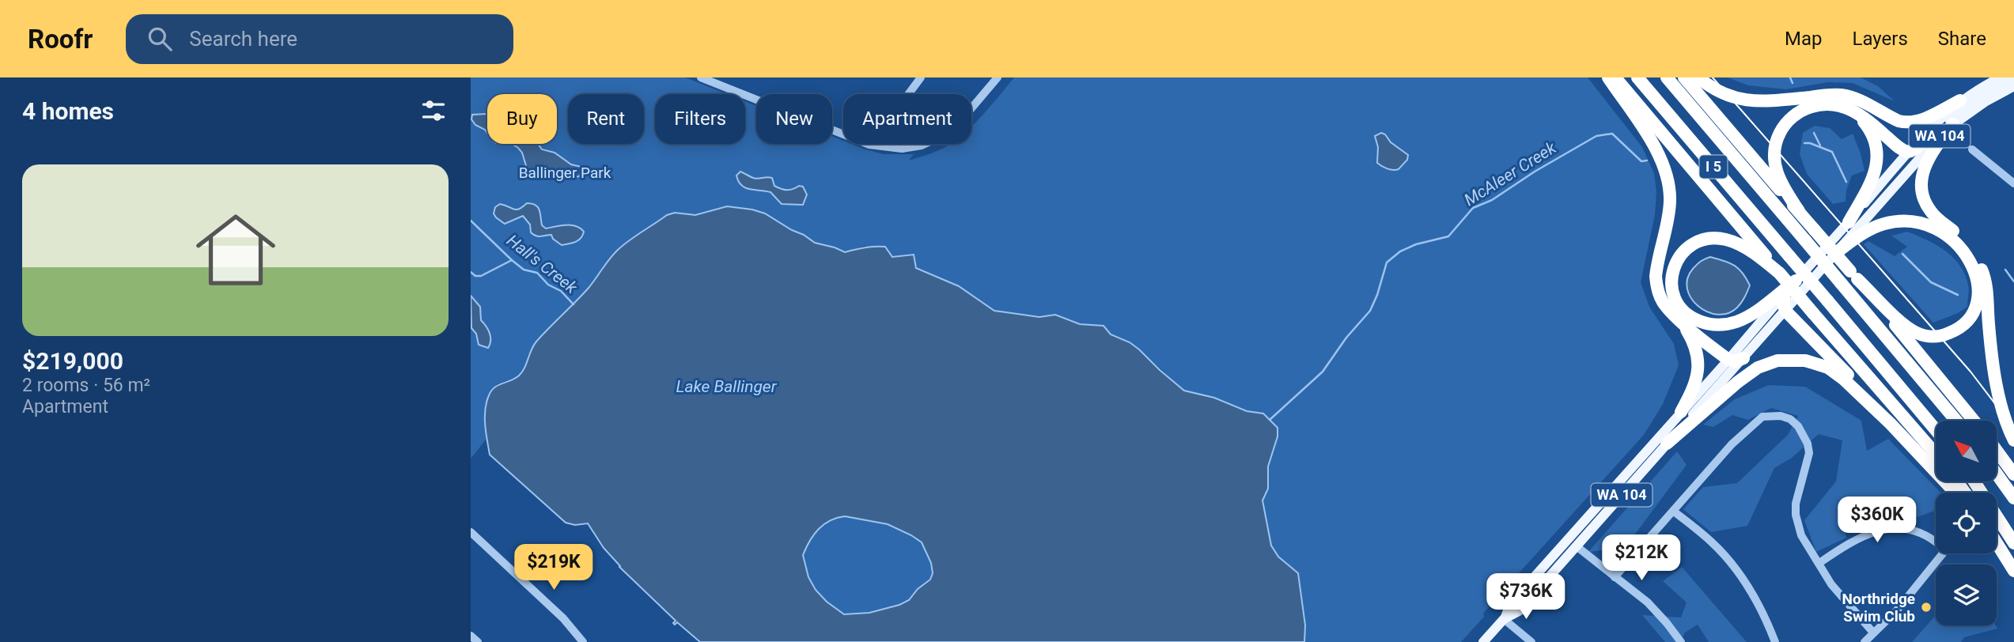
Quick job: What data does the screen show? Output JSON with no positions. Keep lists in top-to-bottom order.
{
  "streets": {
    "highway": ["I 5"],
    "main road": ["WA 104"]
  },
  "water": ["McAleer Creek", "Hall's Creek", "Lake Ballinger"],
  "parks": ["Ballinger Park"],
  "places": ["Northridge Swim Club"],
  "north": "top left",
  "page": {
    "header": "Roofr",
    "search": "Search here",
    "nav": ["Map", "Layers", "Share"],
    "heading": "4 homes",
    "chip": [
      "Buy",
      "Rent",
      "Filters",
      "New",
      "Apartment"
    ],
    "list": [
      {
        "name": "$219,000",
        "note": "2 rooms · 56 m² · Apartment"
      }
    ],
    "price": [
      "$360K",
      "$212K",
      "$219K",
      "$736K"
    ]
  }
}
